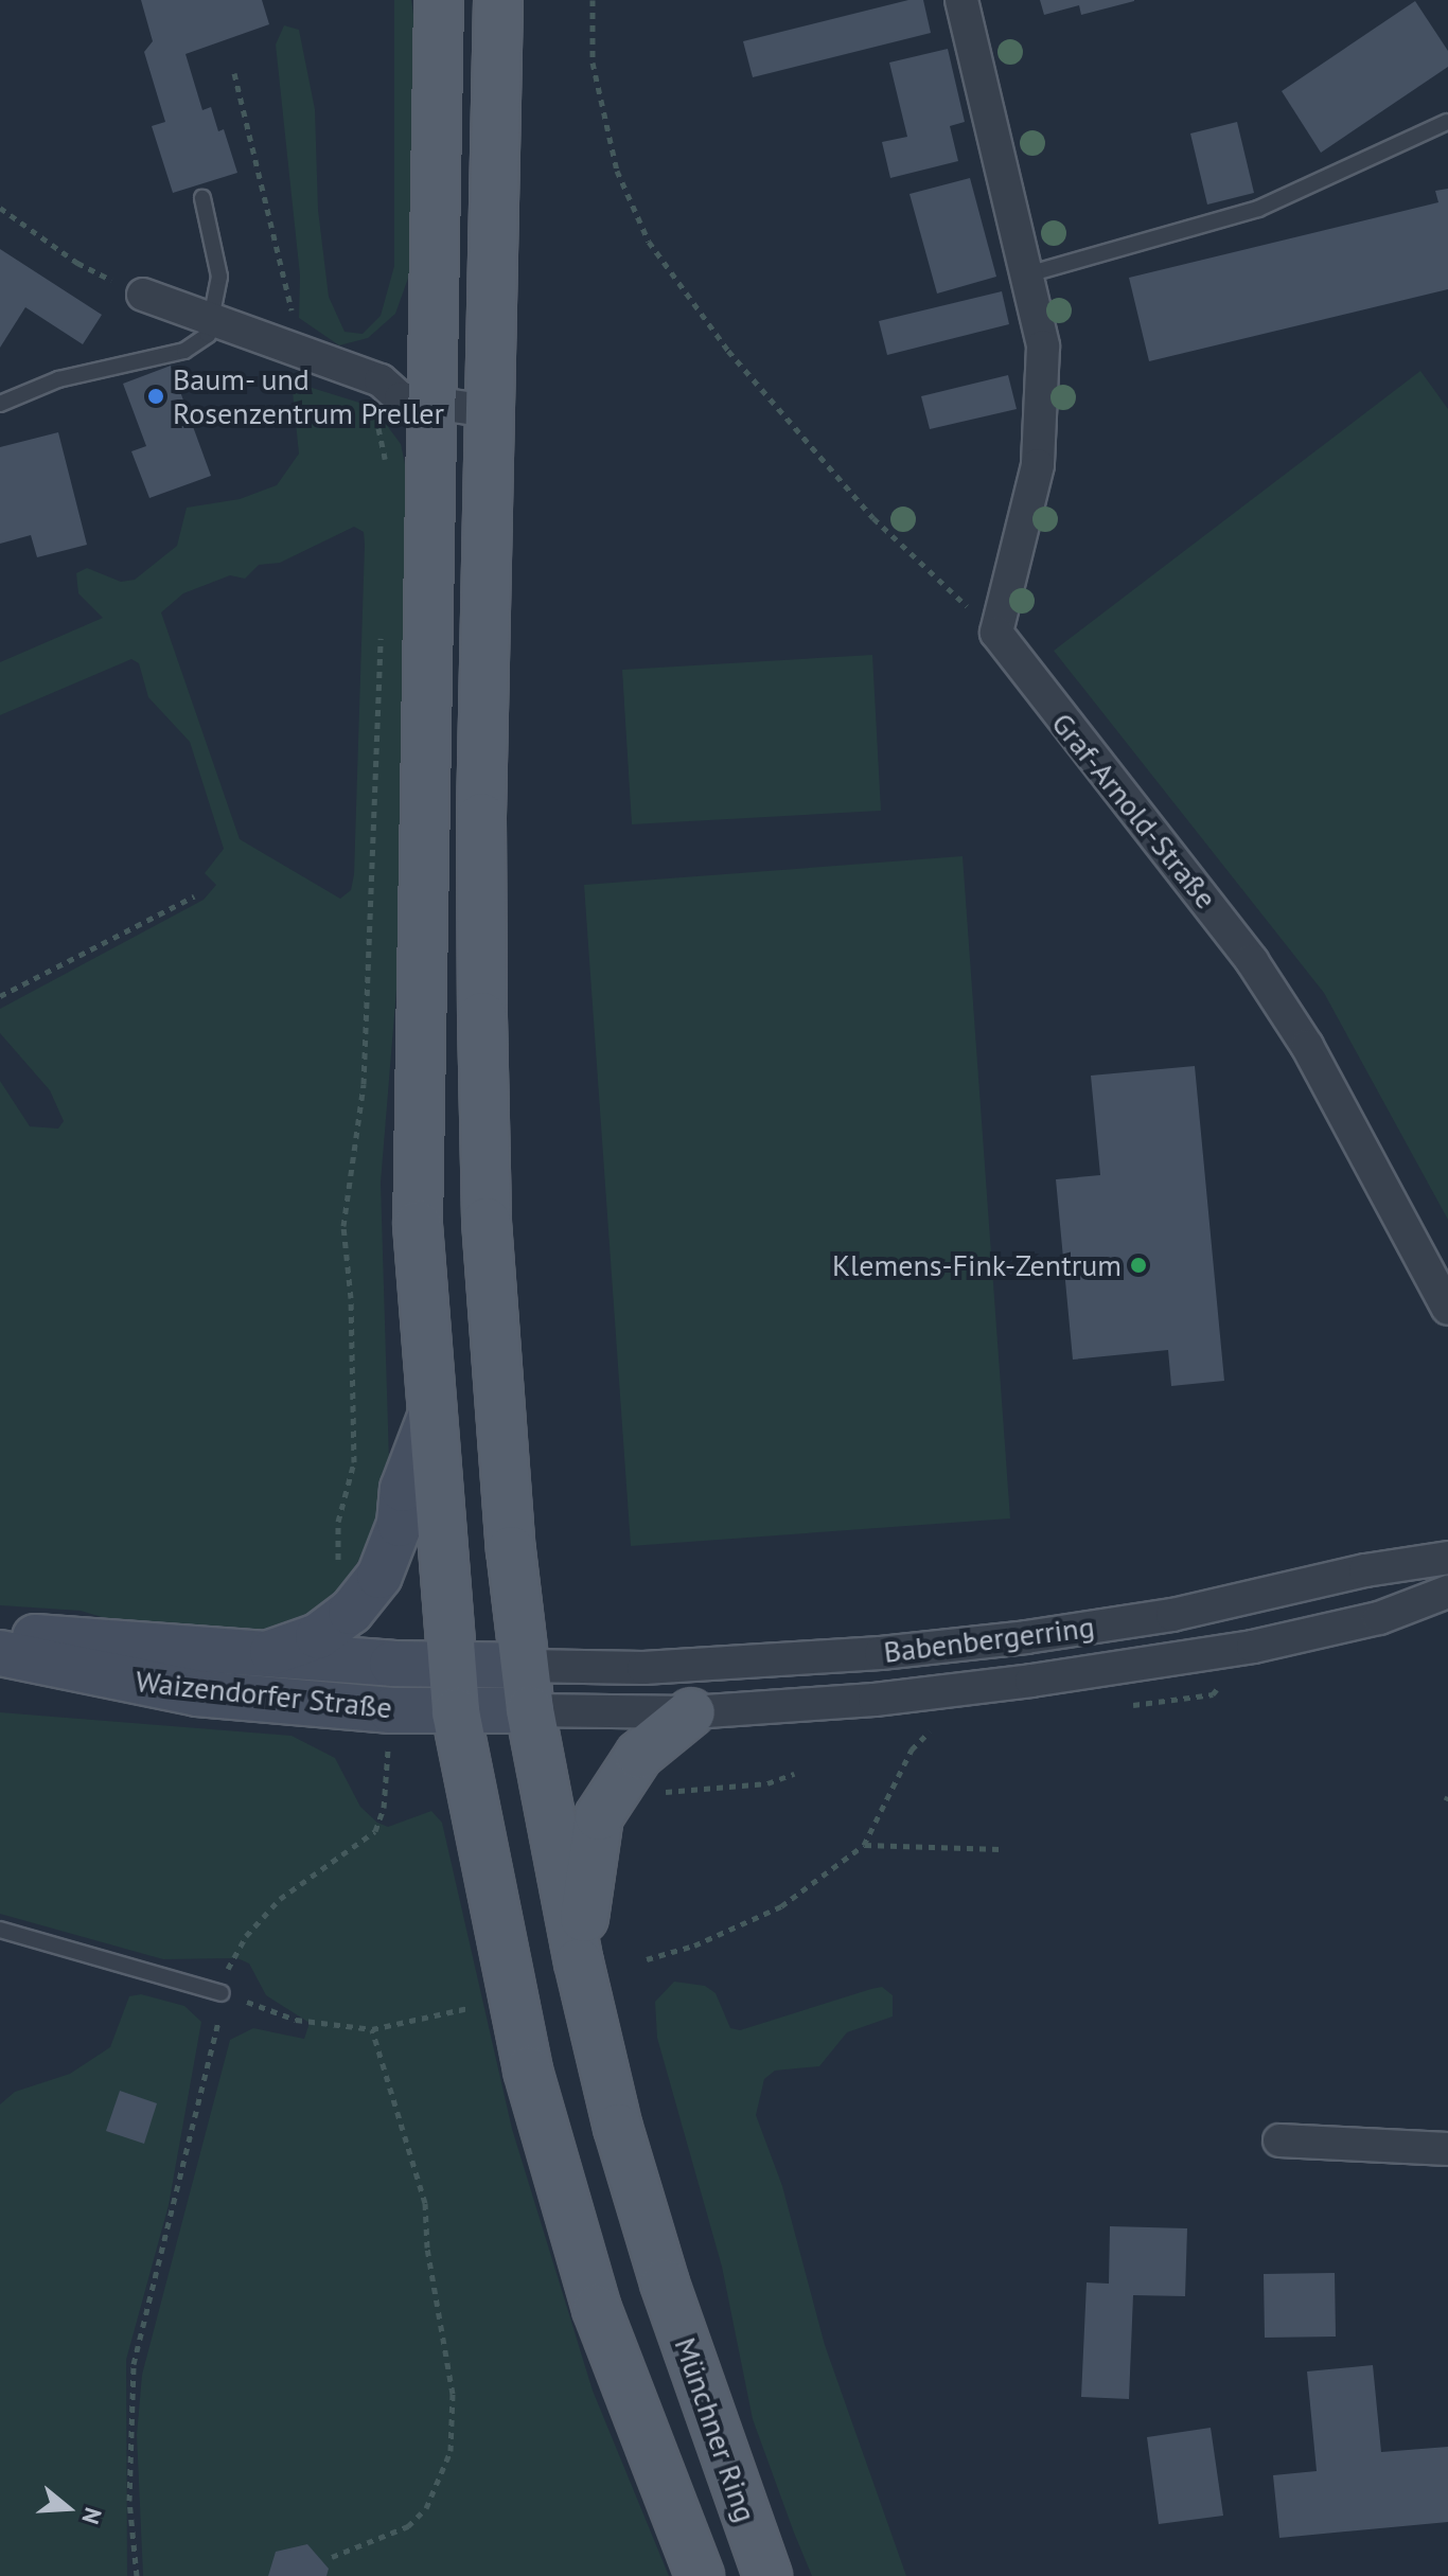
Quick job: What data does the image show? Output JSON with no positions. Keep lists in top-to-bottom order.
{
  "streets": {
    "main road": ["Waizendorfer Straße", "Münchner Ring"],
    "street": ["Graf-Arnold-Straße", "Babenbergerring"]
  },
  "crossings": [
    ["Babenbergerring", "Waizendorfer Straße"],
    ["Babenbergerring", "Münchner Ring"],
    ["Waizendorfer Straße", "Münchner Ring"]
  ],
  "places": ["Baum- und Rosenzentrum Preller", "Klemens-Fink-Zentrum"],
  "north": "right"
}
